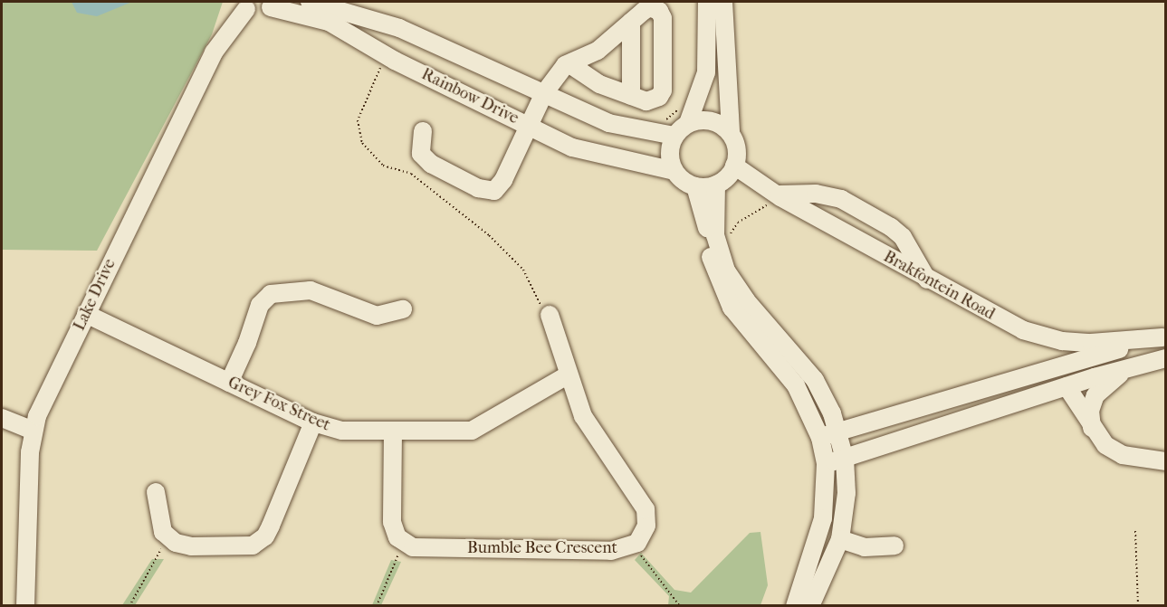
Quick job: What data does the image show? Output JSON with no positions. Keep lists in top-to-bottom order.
{
  "streets": {
    "street": [
      "Rainbow Drive",
      "Brakfontein Road",
      "Lake Drive",
      "Grey Fox Street",
      "Bumble Bee Crescent"
    ]
  },
  "crossings": [
    ["Rainbow Drive", "Brakfontein Road"],
    ["Rainbow Drive", "Lake Drive"],
    ["Lake Drive", "Grey Fox Street"],
    ["Grey Fox Street", "Bumble Bee Crescent"]
  ]
}
